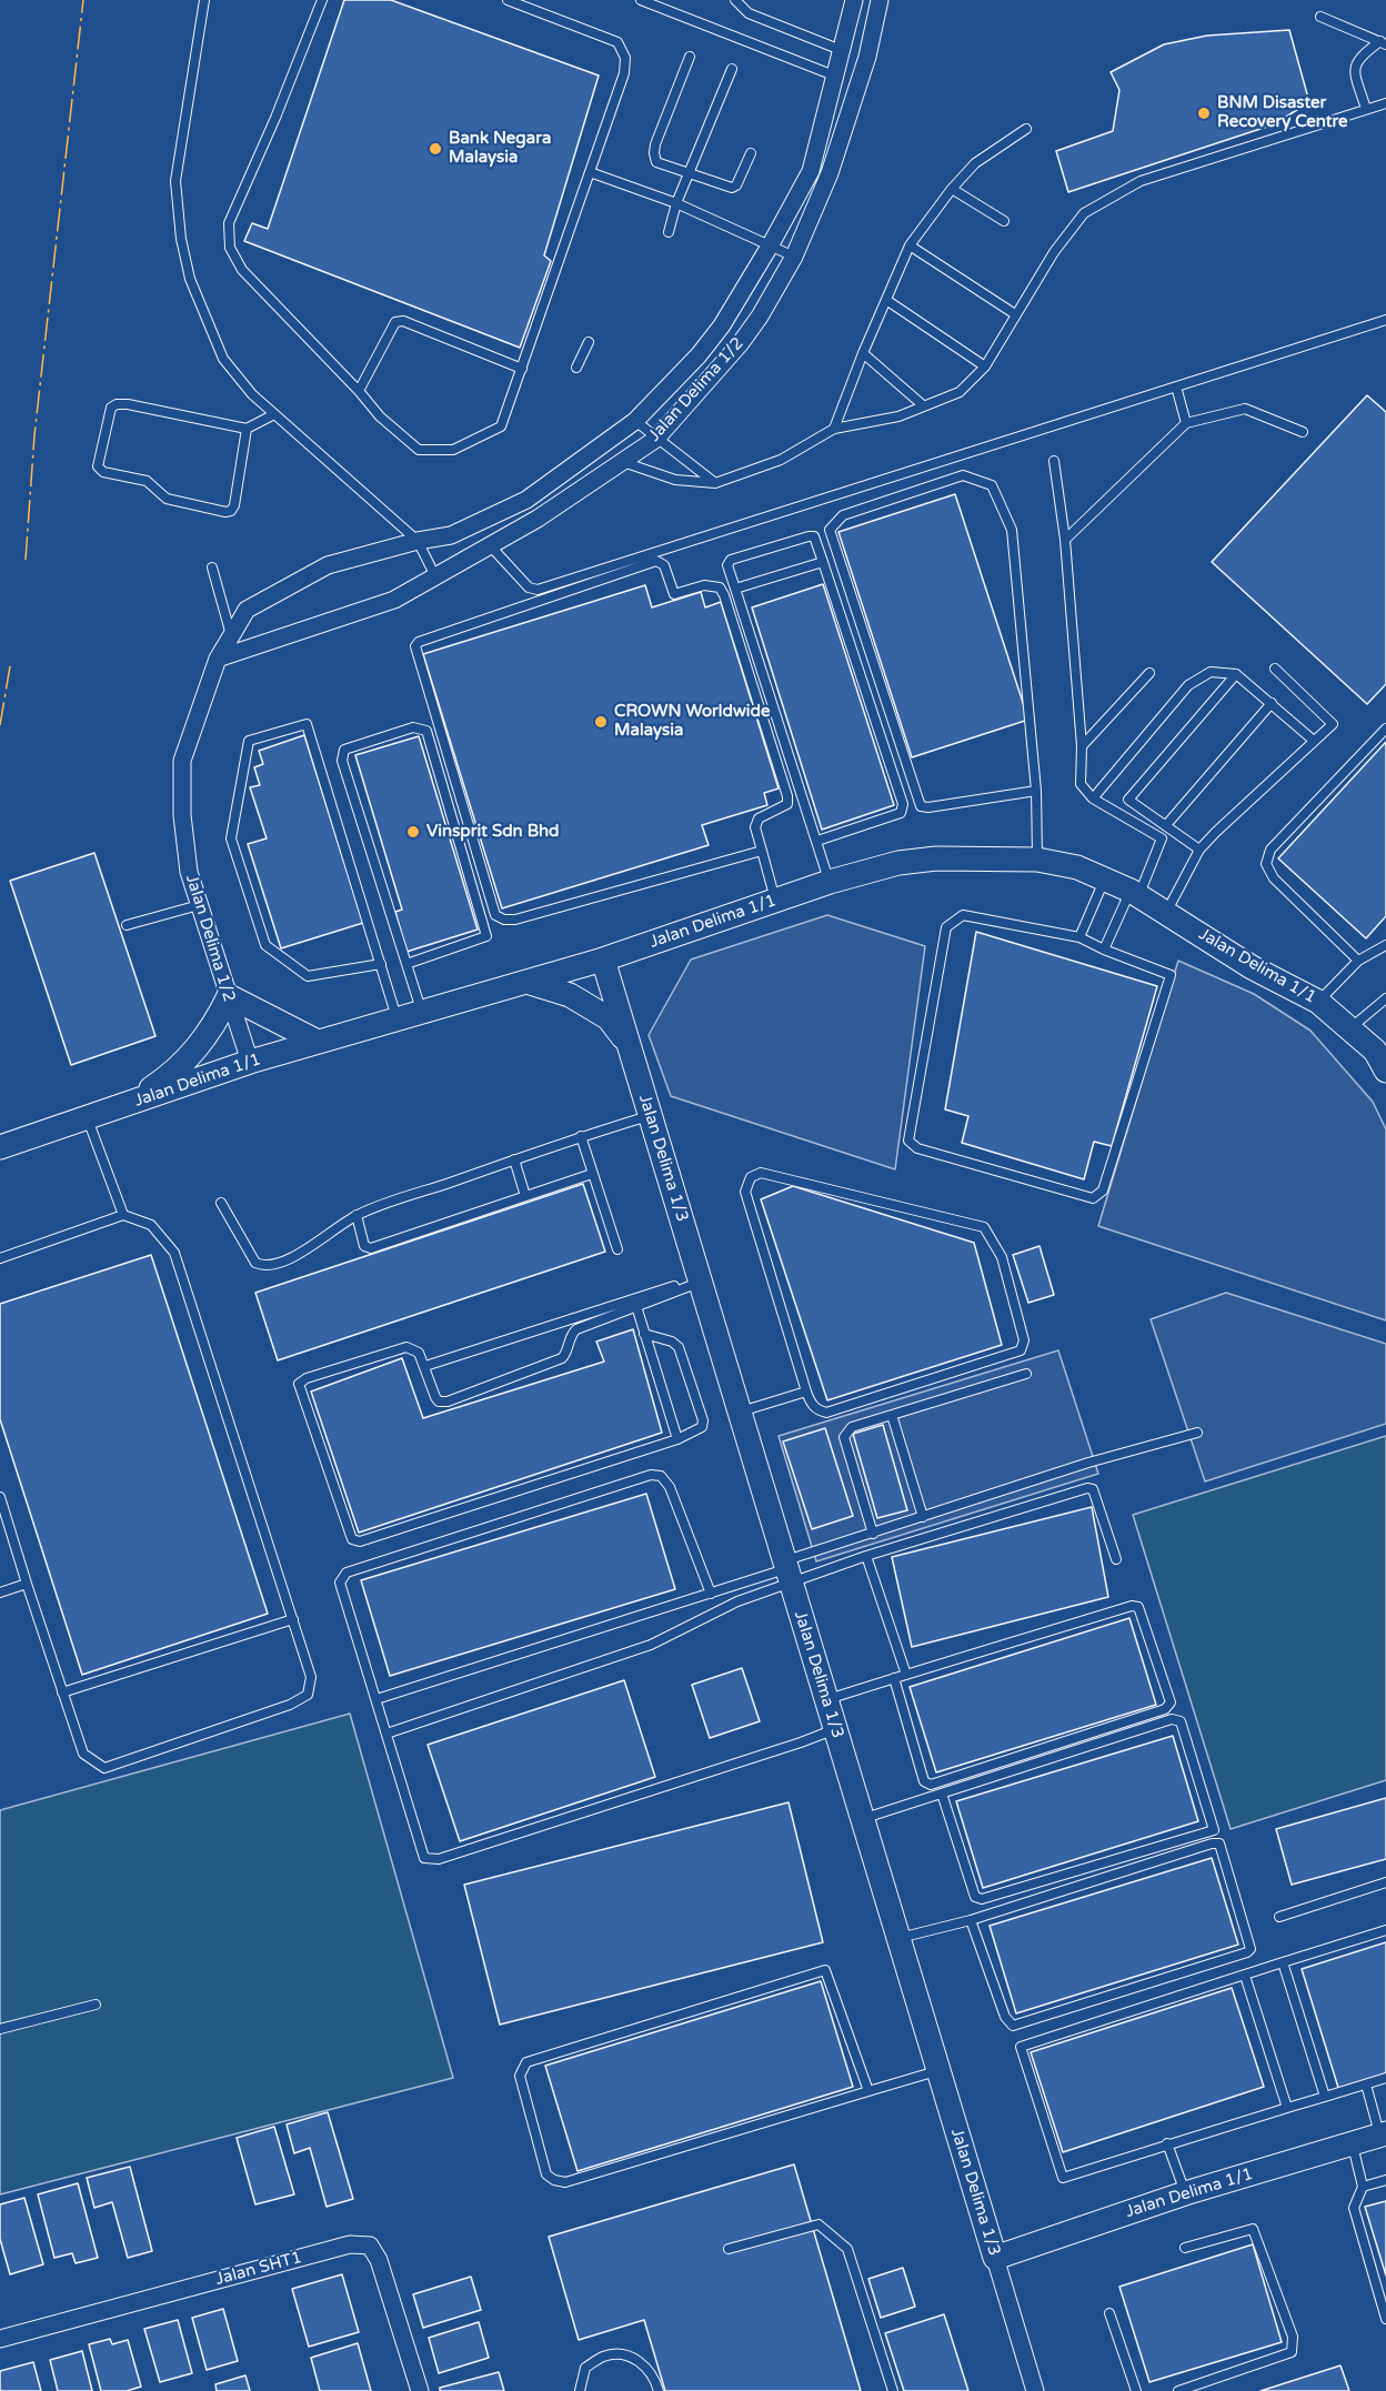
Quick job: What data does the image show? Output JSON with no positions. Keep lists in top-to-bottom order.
{
  "streets": {
    "street": [
      "Jalan Delima 1/2",
      "Jalan Delima 1/1",
      "Jalan Delima 1/3",
      "Jalan SHT1"
    ]
  },
  "crossings": [
    ["Jalan Delima 1/2", "Jalan Delima 1/1"],
    ["Jalan Delima 1/1", "Jalan Delima 1/3"]
  ],
  "places": [
    "BNM Disaster Recovery Centre",
    "Bank Negara Malaysia",
    "CROWN Worldwide Malaysia",
    "Vinsprit Sdn Bhd"
  ]
}
